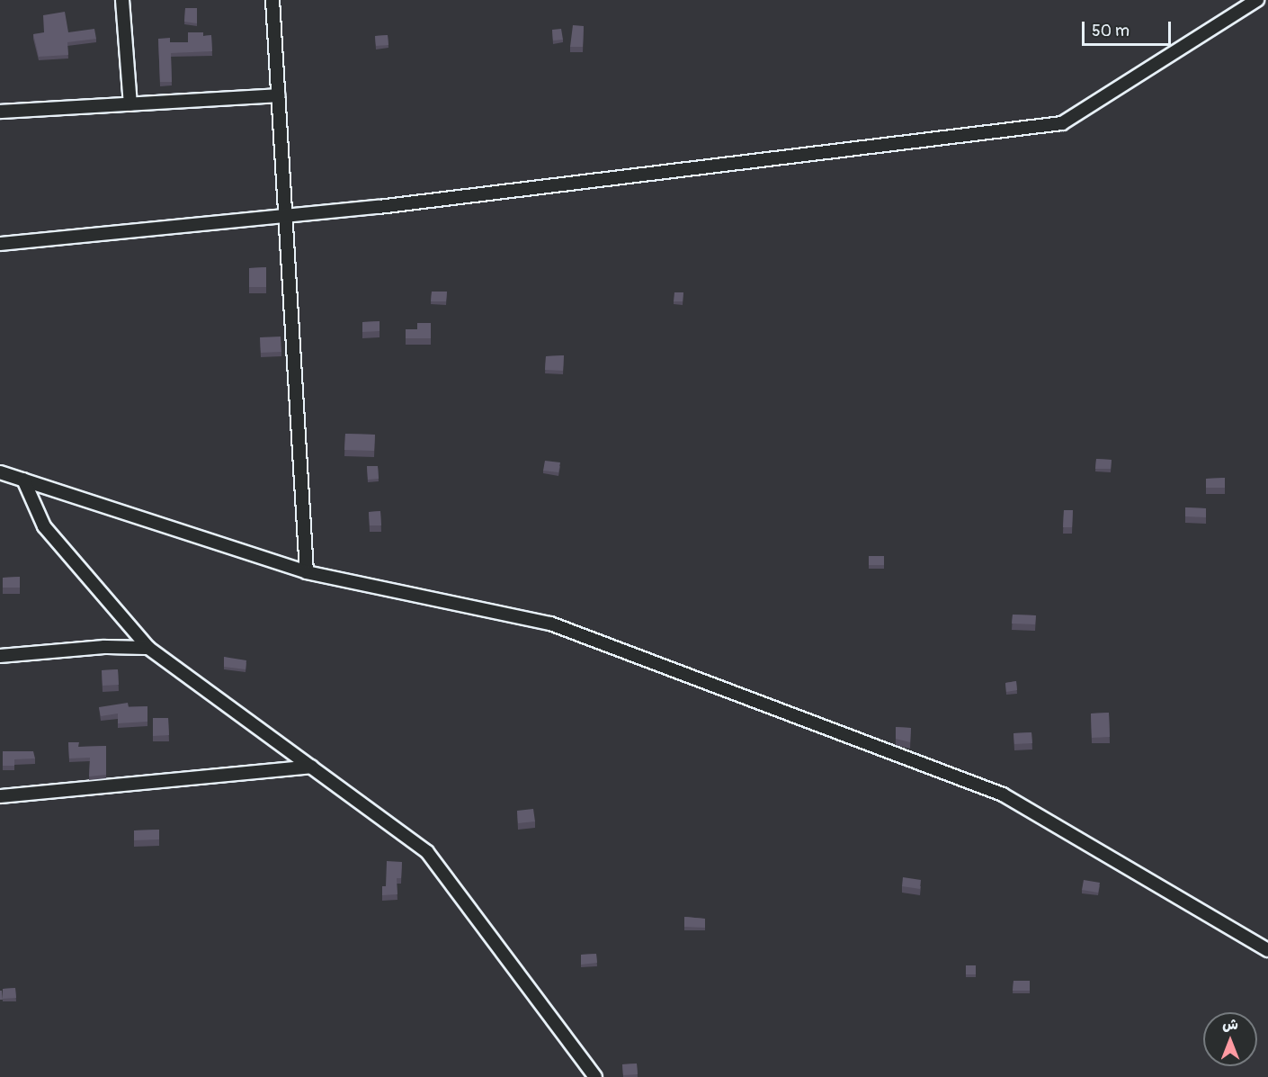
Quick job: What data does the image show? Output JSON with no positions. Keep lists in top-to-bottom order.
{
  "scale_bar": "50 m",
  "north": "top"
}
